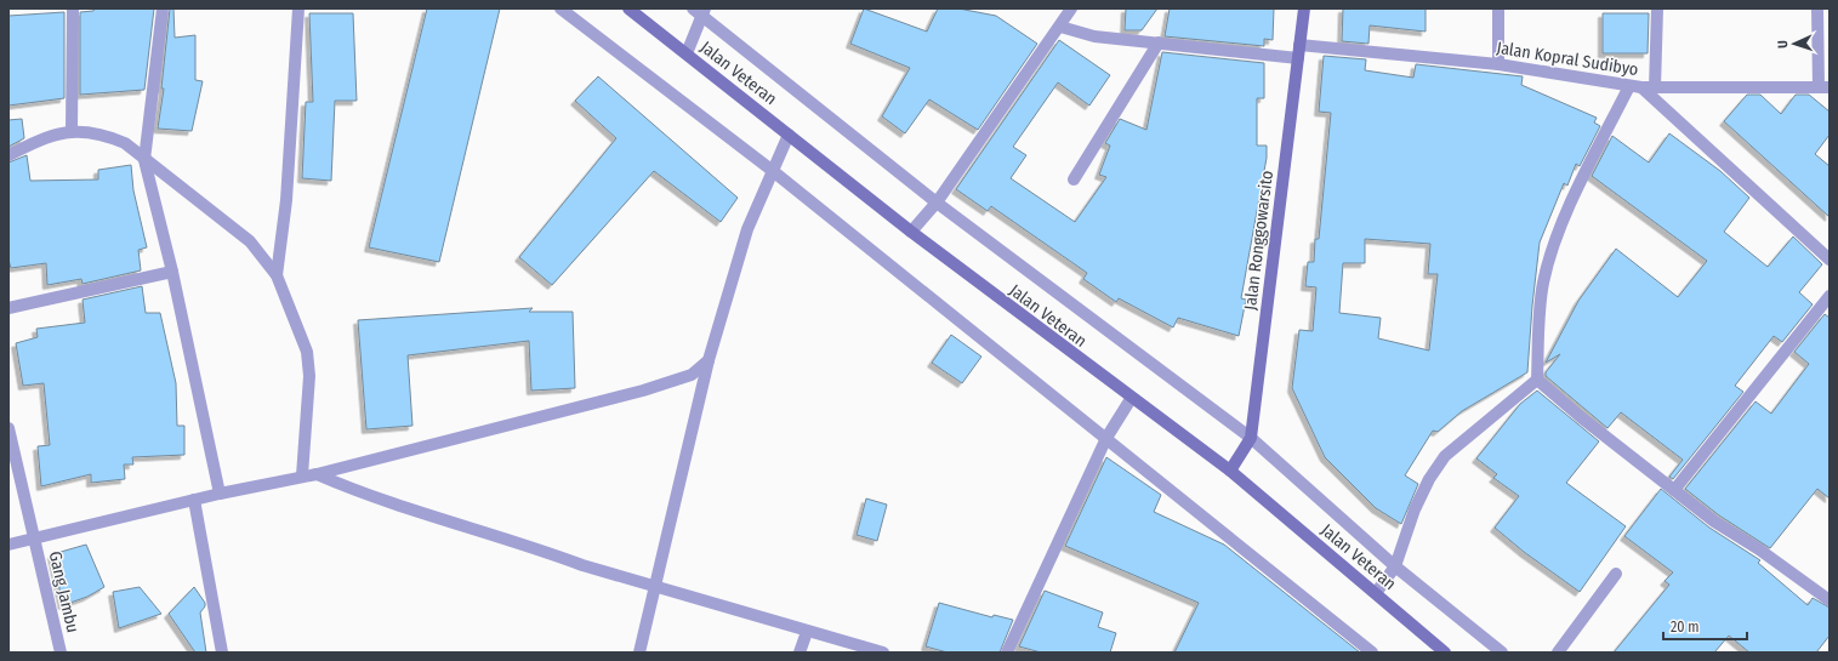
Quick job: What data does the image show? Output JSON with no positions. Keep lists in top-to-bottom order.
{
  "streets": {
    "main road": ["Jalan Veteran", "Jalan Ronggowarsito"],
    "street": ["Jalan Kopral Sudibyo", "Gang Jambu"]
  },
  "crossings": [
    ["Jalan Kopral Sudibyo", "Jalan Ronggowarsito"],
    ["Jalan Veteran", "Jalan Ronggowarsito"]
  ],
  "scale_bar": "20 m",
  "north": "left"
}
